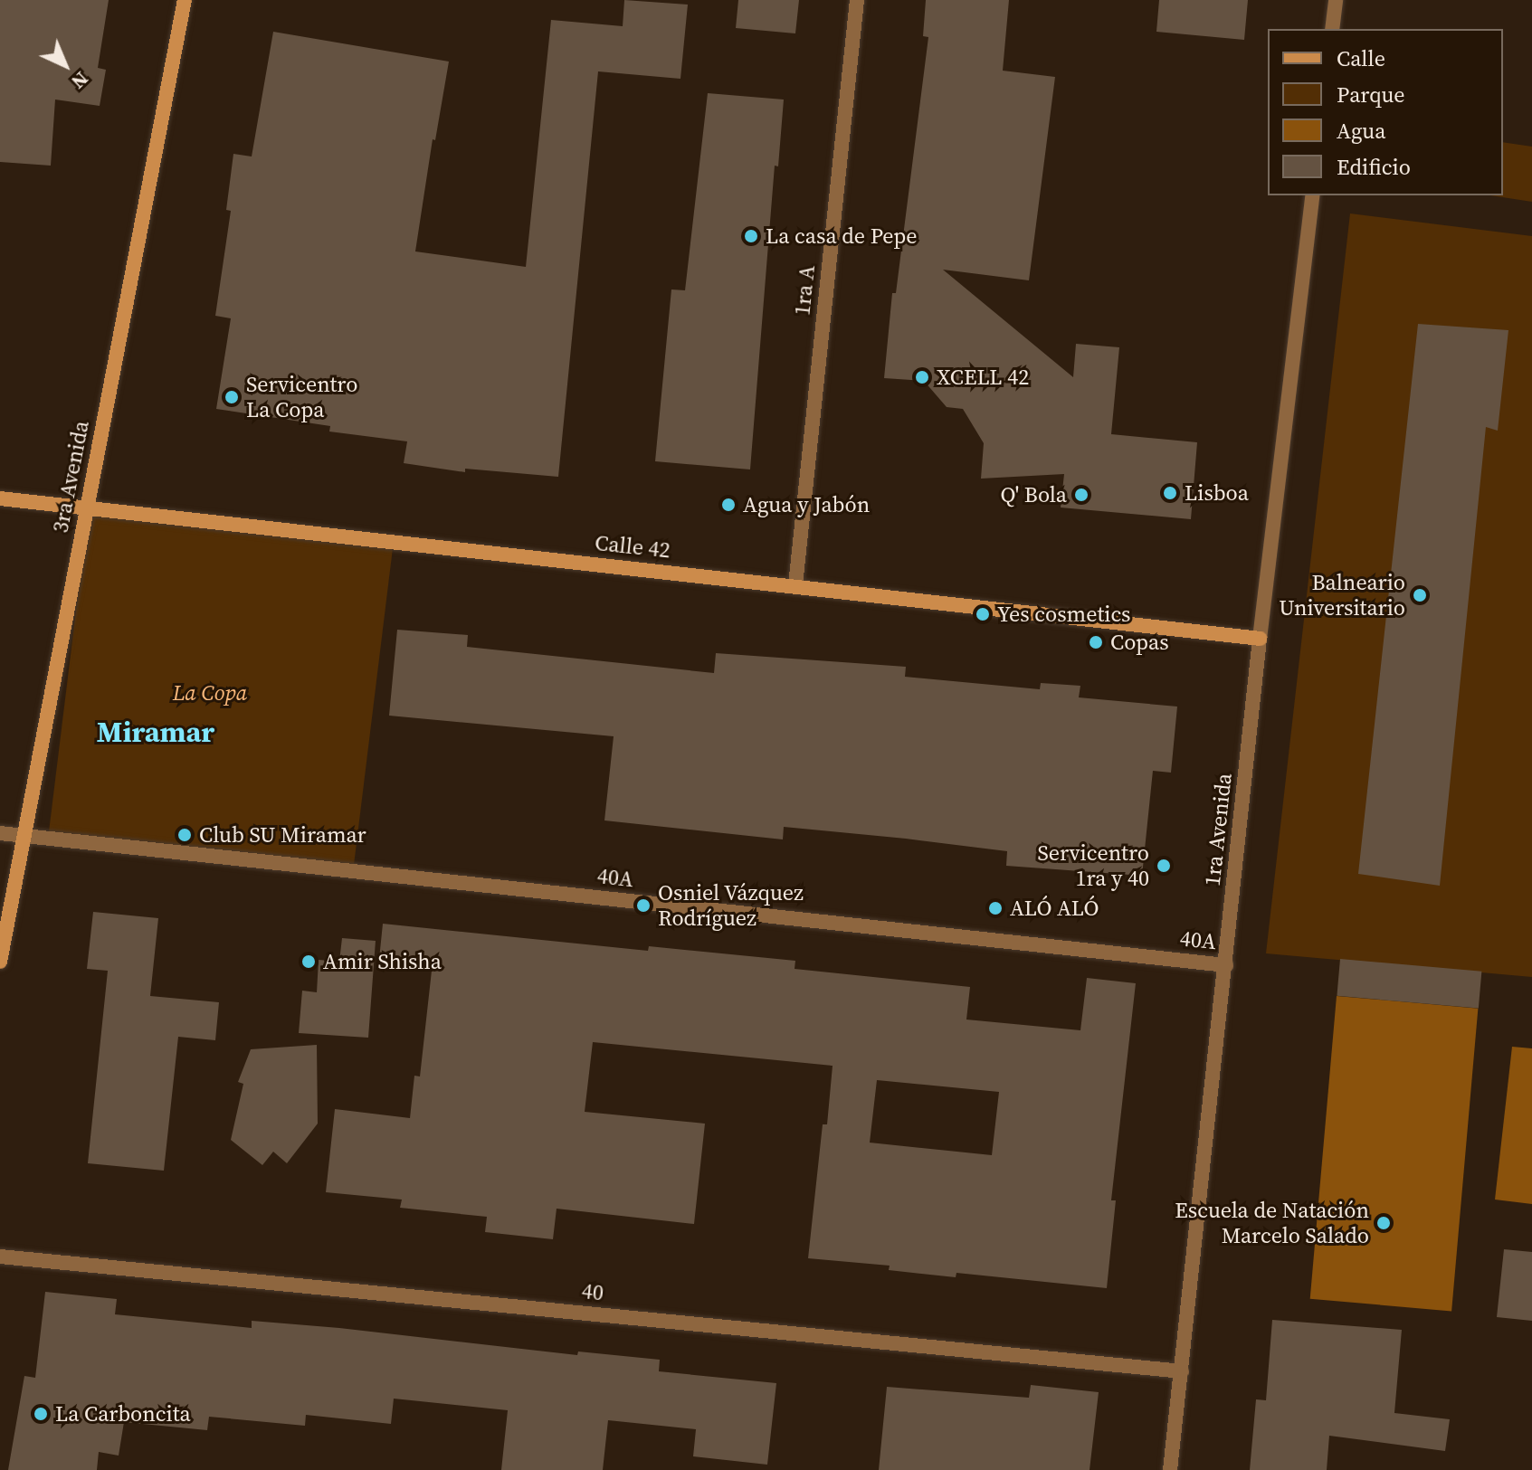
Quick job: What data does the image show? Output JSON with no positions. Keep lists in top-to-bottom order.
{
  "streets": {
    "main road": ["3ra Avenida", "Calle 42"],
    "street": [
      "1ra A",
      "1ra Avenida",
      "40A",
      "40"
    ]
  },
  "crossings": [
    ["1ra A", "Calle 42"],
    ["3ra Avenida", "Calle 42"],
    ["3ra Avenida", "40A"],
    ["Calle 42", "1ra Avenida"],
    ["1ra Avenida", "40A"],
    ["1ra Avenida", "40"]
  ],
  "districts": ["Miramar"],
  "parks": ["La Copa"],
  "places": [
    "La casa de Pepe",
    "XCELL 42",
    "Servicentro La Copa",
    "Lisboa",
    "Q' Bola",
    "Agua y Jabón",
    "Balneario Universitario",
    "Yes cosmetics",
    "Copas",
    "Club SU Miramar",
    "Servicentro 1ra y 40",
    "Osniel Vázquez Rodríguez",
    "ALÓ ALÓ",
    "Amir Shisha",
    "Escuela de Natación Marcelo Salado",
    "La Carboncita"
  ],
  "legend": [
    "Calle",
    "Parque",
    "Agua",
    "Edificio"
  ],
  "north": "bottom right"
}
